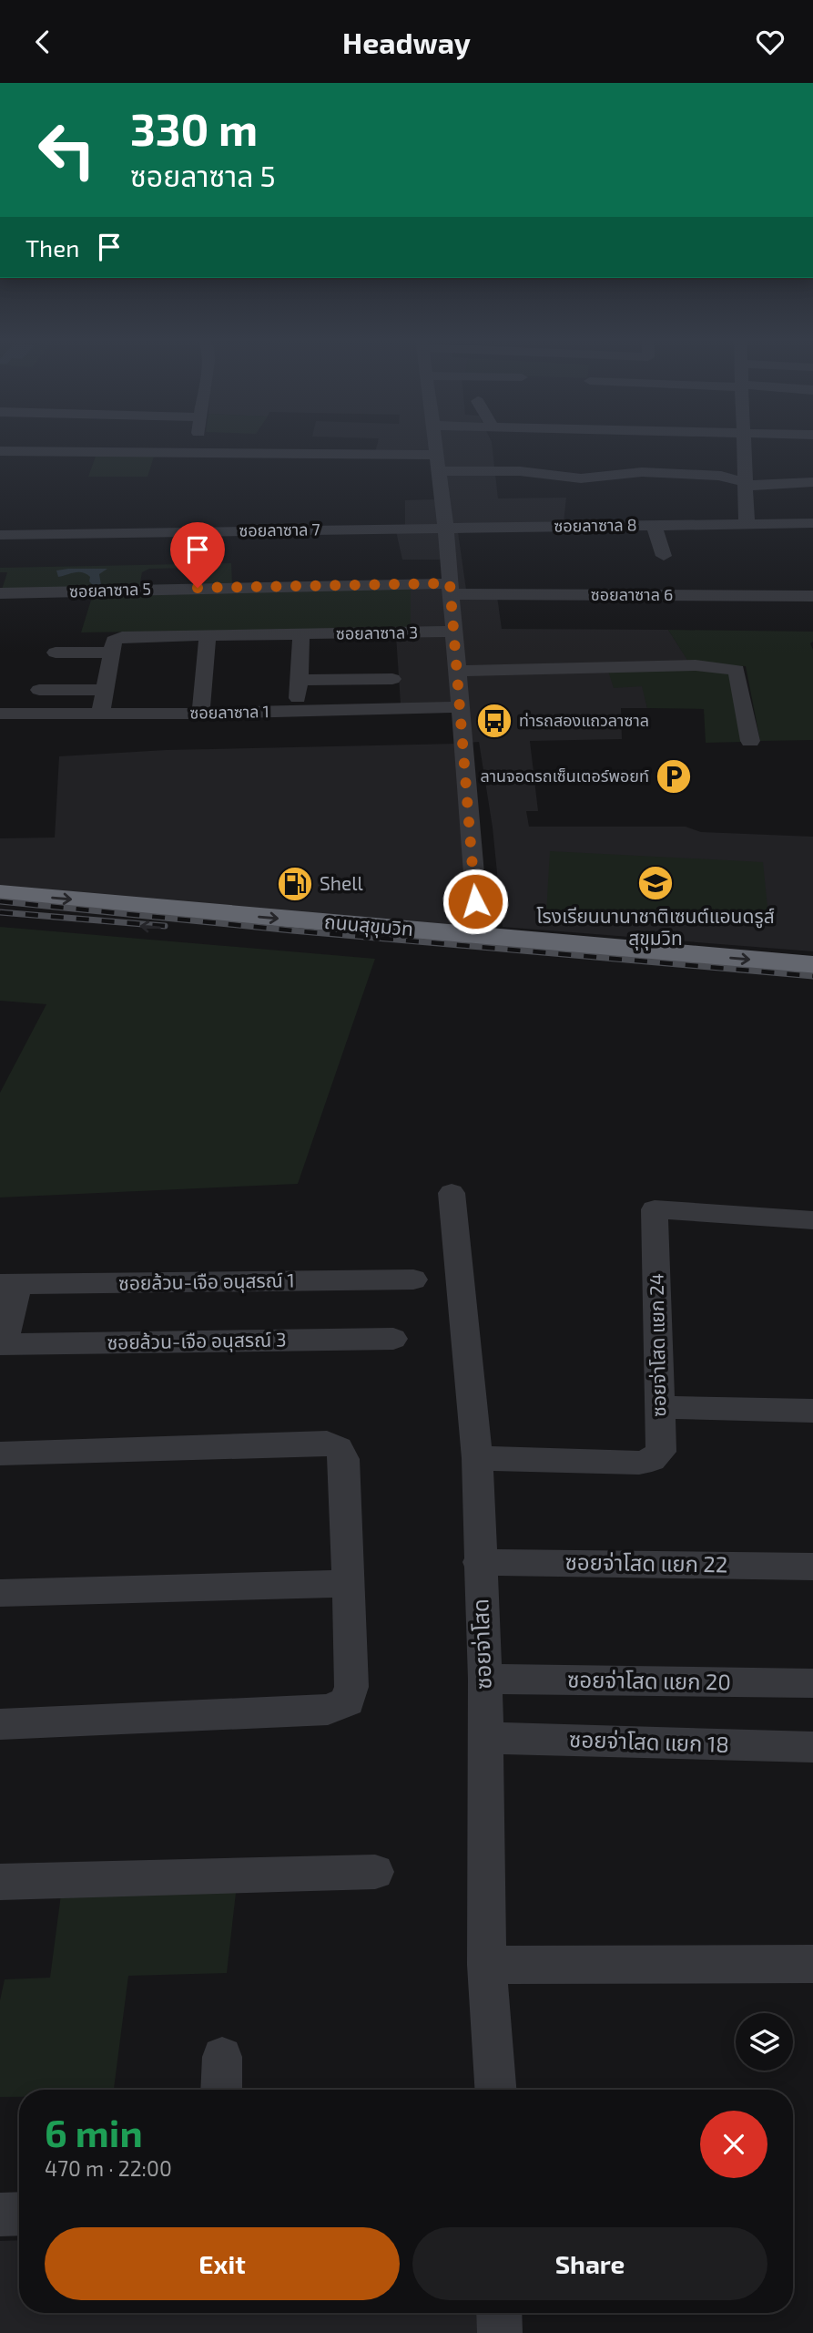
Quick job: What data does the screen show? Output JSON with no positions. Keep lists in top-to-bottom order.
{
  "streets": {
    "highway": ["ถนนสุขุมวิท"],
    "street": [
      "ซอยลาซาล 8",
      "ซอยลาซาล 7",
      "ซอยลาซาล 5",
      "ซอยลาซาล 6",
      "ซอยลาซาล 3",
      "ซอยลาซาล 1",
      "ซอยล้วน-เจือ อนุสรณ์ 1",
      "ซอยล้วน-เจือ อนุสรณ์ 3",
      "ซอยจ่าโสด แยก 24",
      "ซอยจ่าโสด แยก 22",
      "ซอยจ่าโสด",
      "ซอยจ่าโสด แยก 20",
      "ซอยจ่าโสด แยก 18"
    ]
  },
  "crossings": [
    ["ซอยลาซาล 8", "ซอยลาซาล 7"],
    ["ซอยลาซาล 5", "ซอยลาซาล 6"],
    ["ซอยจ่าโสด แยก 24", "ซอยจ่าโสด"],
    ["ซอยจ่าโสด แยก 22", "ซอยจ่าโสด"],
    ["ซอยจ่าโสด", "ซอยจ่าโสด แยก 20"],
    ["ซอยจ่าโสด", "ซอยจ่าโสด แยก 18"]
  ],
  "places": {
    "bus stop": ["ท่ารถสองแถวลาซาล"],
    "parking": ["ลานจอดรถเซ็นเตอร์พอยท์"],
    "school or university": ["โรงเรียนนานาชาติเซนต์แอนดรูส์ สุขุมวิท"],
    "fuel station": ["Shell"]
  },
  "page": {
    "header": "Headway",
    "turn": ["330 m", "ซอยลาซาล 5"],
    "then": "Then",
    "heading": ["6 min", "470 m · 22:00"],
    "buttons": ["Exit", "Share"]
  }
}
